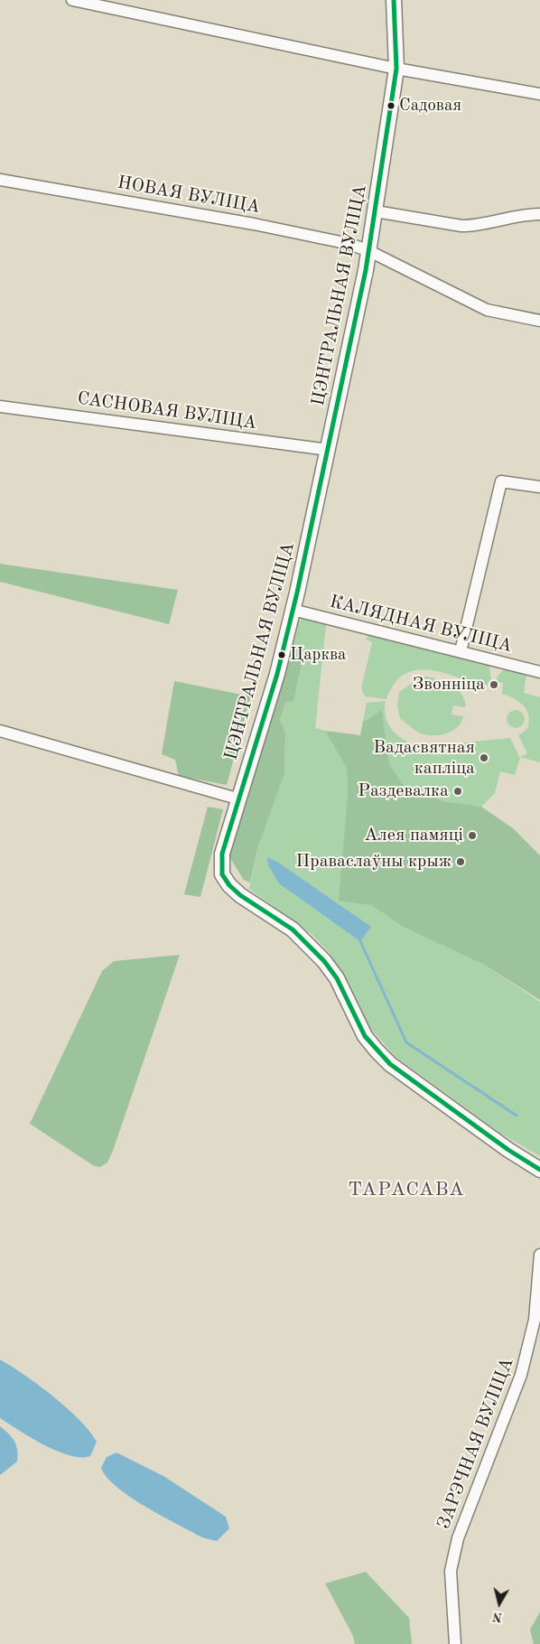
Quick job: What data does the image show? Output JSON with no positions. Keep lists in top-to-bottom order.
{
  "streets": {
    "street": [
      "НОВАЯ ВУЛІЦА",
      "ЦЭНТРАЛЬНАЯ ВУЛІЦА",
      "САСНОВАЯ ВУЛІЦА",
      "КАЛЯДНАЯ ВУЛІЦА",
      "ЗАРЭЧНАЯ ВУЛІЦА"
    ]
  },
  "crossings": [
    ["НОВАЯ ВУЛІЦА", "ЦЭНТРАЛЬНАЯ ВУЛІЦА"],
    ["ЦЭНТРАЛЬНАЯ ВУЛІЦА", "САСНОВАЯ ВУЛІЦА"],
    ["ЦЭНТРАЛЬНАЯ ВУЛІЦА", "КАЛЯДНАЯ ВУЛІЦА"]
  ],
  "districts": ["ТАРАСАВА"],
  "places": [
    "Садовая",
    "Царква",
    "Звонніца",
    "Вадасвятная капліца",
    "Раздевалка",
    "Алея памяці",
    "Праваслаўны крыж"
  ],
  "north": "bottom"
}
